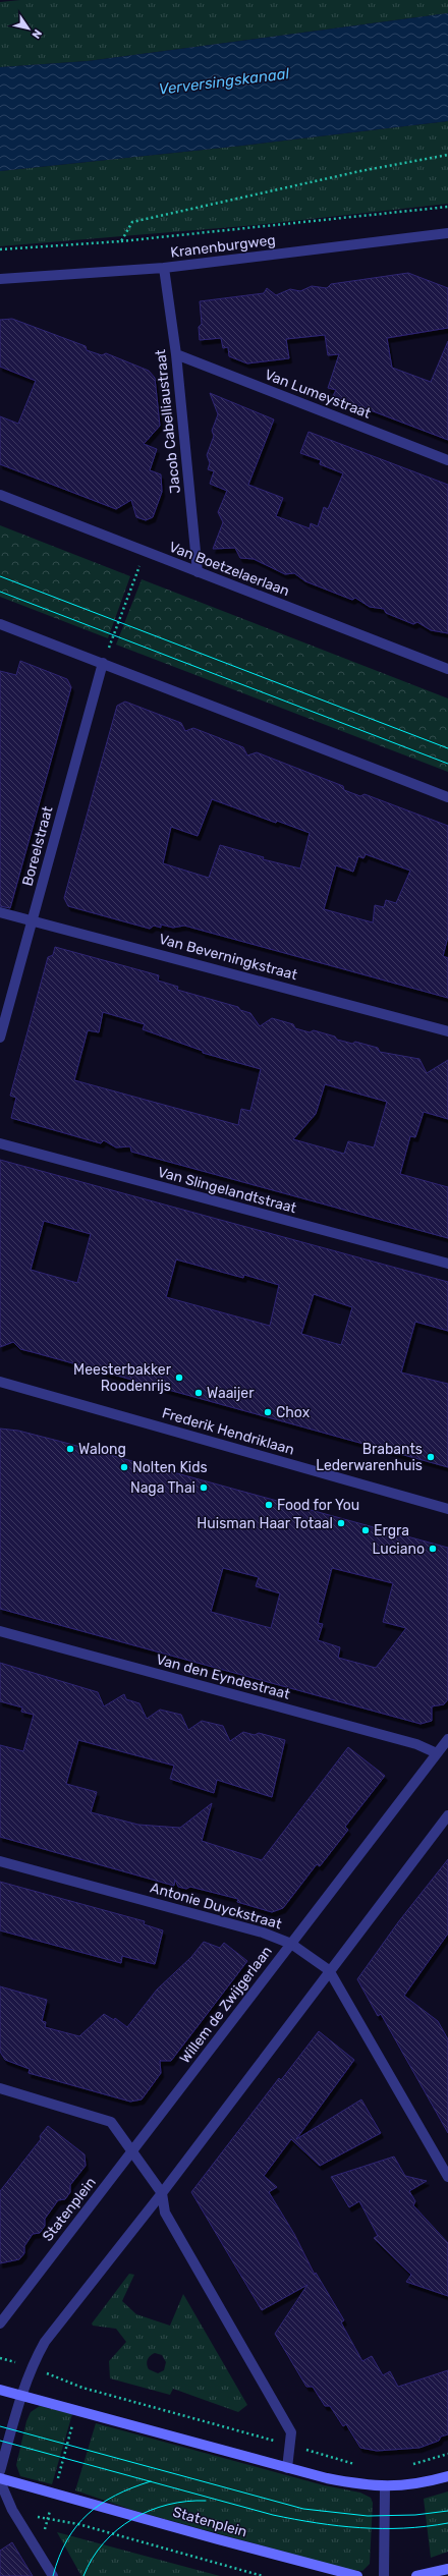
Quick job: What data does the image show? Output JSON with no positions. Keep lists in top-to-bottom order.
{
  "streets": {
    "street": [
      "Kranenburgweg",
      "Van Lumeystraat",
      "Jacob Cabelliaustraat",
      "Van Boetzelaerlaan",
      "Boreelstraat",
      "Van Beverningkstraat",
      "Van Slingelandtstraat",
      "Frederik Hendriklaan",
      "Van den Eyndestraat",
      "Antonie Duyckstraat",
      "Willem de Zwijgerlaan",
      "Statenplein"
    ]
  },
  "crossings": [
    ["Kranenburgweg", "Jacob Cabelliaustraat"],
    ["Van Lumeystraat", "Jacob Cabelliaustraat"],
    ["Jacob Cabelliaustraat", "Van Boetzelaerlaan"],
    ["Boreelstraat", "Van Beverningkstraat"],
    ["Van den Eyndestraat", "Willem de Zwijgerlaan"],
    ["Antonie Duyckstraat", "Willem de Zwijgerlaan"],
    ["Willem de Zwijgerlaan", "Statenplein"]
  ],
  "water": ["Verversingskanaal"],
  "places": [
    "Meesterbakker Roodenrijs",
    "Waaijer",
    "Chox",
    "Walong",
    "Brabants Lederwarenhuis",
    "Nolten Kids",
    "Naga Thai",
    "Food for You",
    "Huisman Haar Totaal",
    "Ergra",
    "Luciano"
  ],
  "north": "bottom right"
}
